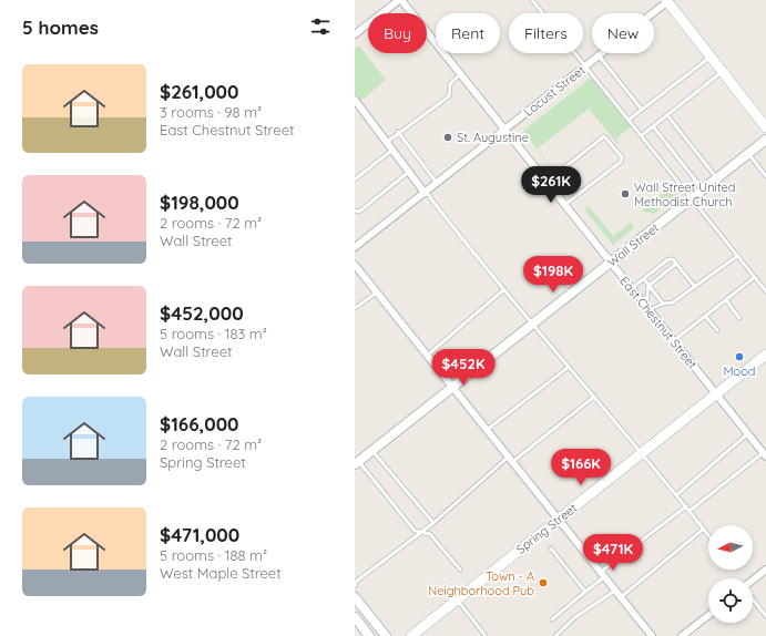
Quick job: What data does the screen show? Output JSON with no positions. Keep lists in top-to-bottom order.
{
  "streets": {
    "main road": ["Spring Street"],
    "street": ["Locust Street", "Wall Street", "East Chestnut Street"]
  },
  "crossings": [
    ["Locust Street", "East Chestnut Street"],
    ["Wall Street", "East Chestnut Street"],
    ["East Chestnut Street", "Spring Street"]
  ],
  "places": [
    "St. Augustine",
    "Wall Street United Methodist Church",
    "Mood",
    "Town - A Neighborhood Pub"
  ],
  "north": "left",
  "page": {
    "heading": "5 homes",
    "chip": [
      "Buy",
      "Rent",
      "Filters",
      "New"
    ],
    "list": [
      {
        "name": "$261,000",
        "note": "3 rooms · 98 m² · East Chestnut Street"
      },
      {
        "name": "$198,000",
        "note": "2 rooms · 72 m² · Wall Street"
      },
      {
        "name": "$452,000",
        "note": "5 rooms · 183 m² · Wall Street"
      },
      {
        "name": "$166,000",
        "note": "2 rooms · 72 m² · Spring Street"
      },
      {
        "name": "$471,000",
        "note": "5 rooms · 188 m² · West Maple Street"
      }
    ],
    "price": [
      "$261K",
      "$198K",
      "$452K",
      "$166K",
      "$471K"
    ]
  }
}
